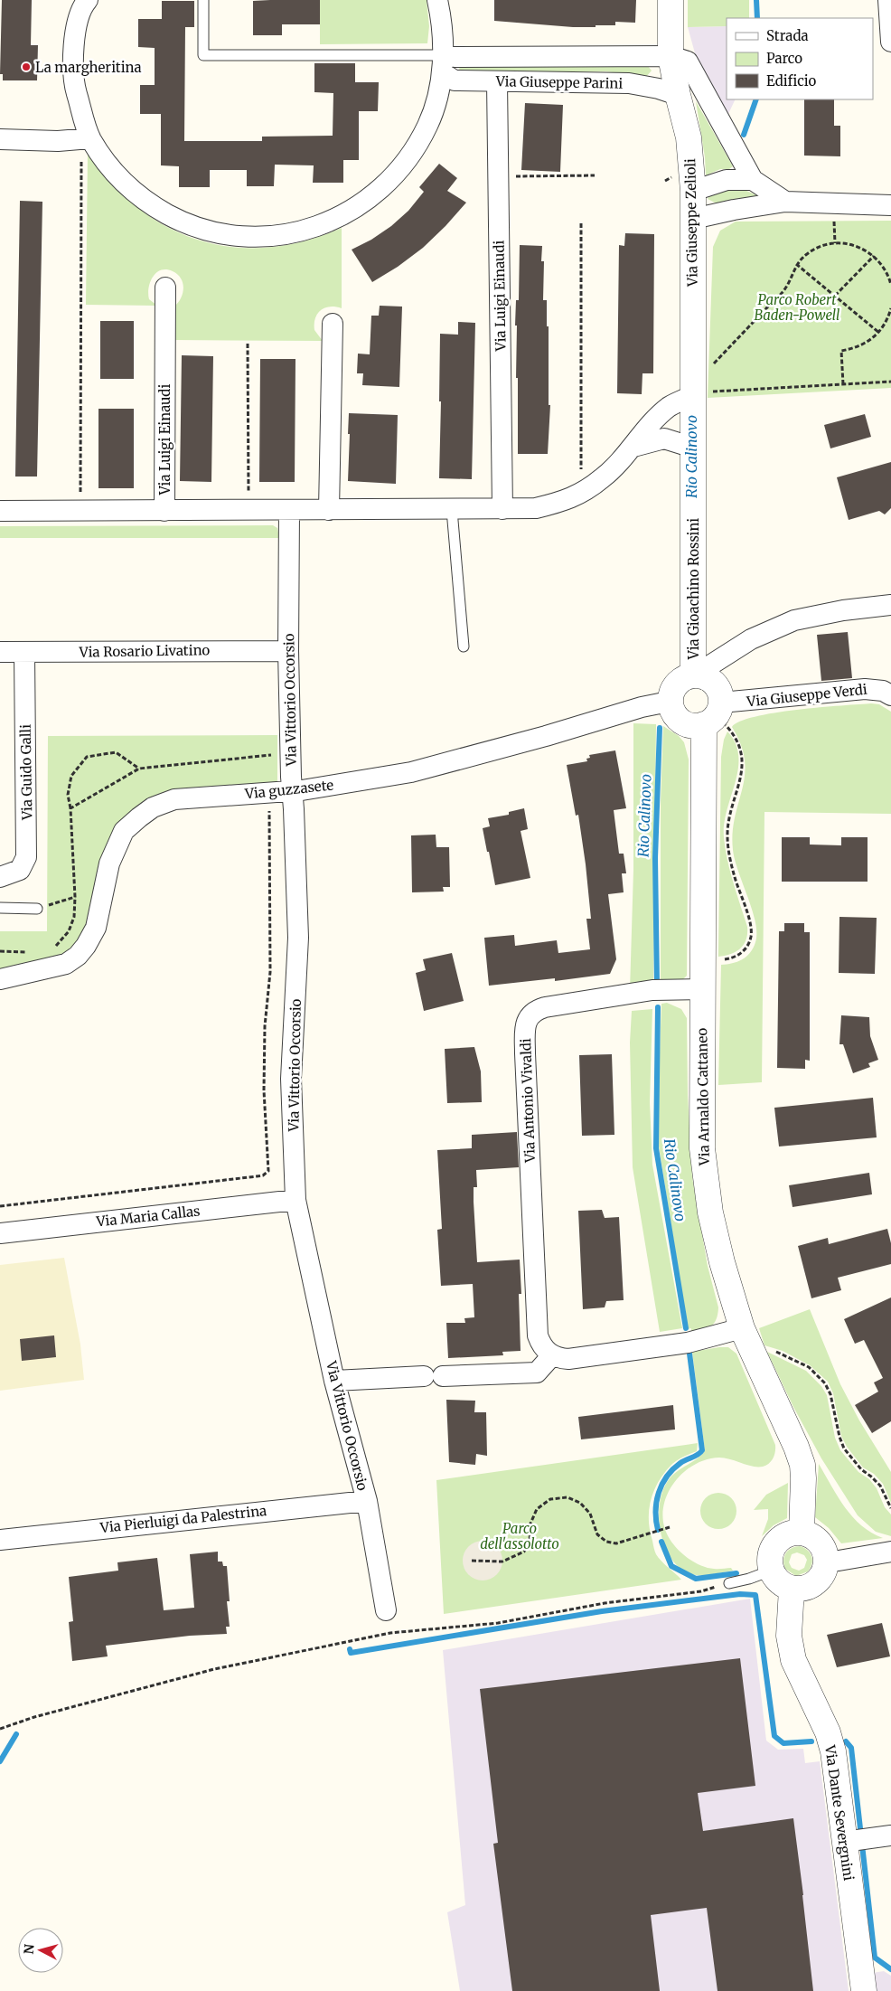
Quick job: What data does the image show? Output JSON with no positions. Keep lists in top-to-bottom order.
{
  "streets": {
    "street": [
      "Via Giuseppe Parini",
      "Via Giuseppe Zelioli",
      "Via Luigi Einaudi",
      "Via Gioachino Rossini",
      "Via Rosario Livatino",
      "Via Giuseppe Verdi",
      "Via Vittorio Occorsio",
      "Via Guido Galli",
      "Via guzzasete",
      "Via Arnaldo Cattaneo",
      "Via Antonio Vivaldi",
      "Via Maria Callas",
      "Via Pierluigi da Palestrina",
      "Via Dante Severgnini"
    ]
  },
  "crossings": [
    ["Via Giuseppe Parini", "Via Giuseppe Zelioli"],
    ["Via Giuseppe Parini", "Via Luigi Einaudi"],
    ["Via Giuseppe Zelioli", "Via Luigi Einaudi"],
    ["Via Giuseppe Zelioli", "Via Gioachino Rossini"],
    ["Via Luigi Einaudi", "Via Vittorio Occorsio"],
    ["Via Gioachino Rossini", "Via Giuseppe Verdi"],
    ["Via Gioachino Rossini", "Via guzzasete"],
    ["Via Gioachino Rossini", "Via Arnaldo Cattaneo"],
    ["Via Rosario Livatino", "Via Vittorio Occorsio"],
    ["Via Rosario Livatino", "Via Guido Galli"],
    ["Via Giuseppe Verdi", "Via guzzasete"],
    ["Via Giuseppe Verdi", "Via Arnaldo Cattaneo"],
    ["Via Vittorio Occorsio", "Via guzzasete"],
    ["Via Vittorio Occorsio", "Via Maria Callas"],
    ["Via Vittorio Occorsio", "Via Pierluigi da Palestrina"],
    ["Via guzzasete", "Via Arnaldo Cattaneo"],
    ["Via Arnaldo Cattaneo", "Via Antonio Vivaldi"],
    ["Via Arnaldo Cattaneo", "Via Dante Severgnini"]
  ],
  "water": ["Rio Calinovo"],
  "parks": ["Parco Robert Baden-Powell", "Parco dell'assolotto"],
  "places": ["La margheritina"],
  "legend": ["Strada", "Parco", "Edificio"],
  "north": "left"
}
